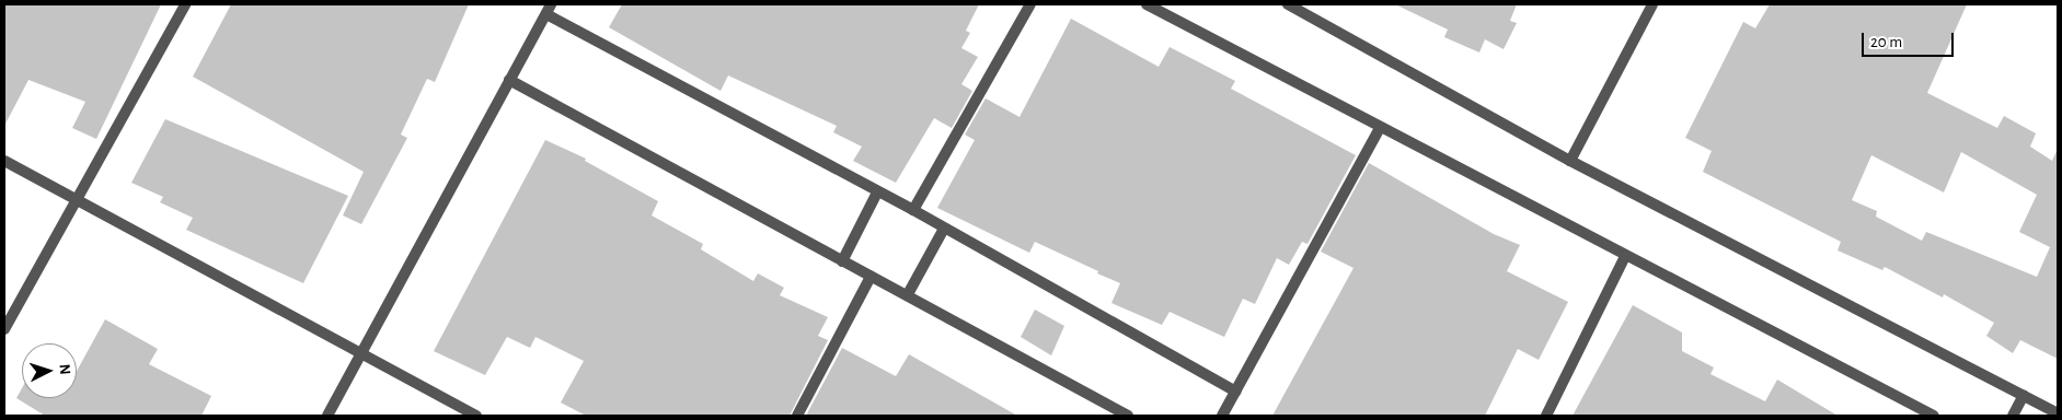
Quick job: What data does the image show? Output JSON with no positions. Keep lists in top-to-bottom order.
{
  "scale_bar": "20 m",
  "north": "right"
}
